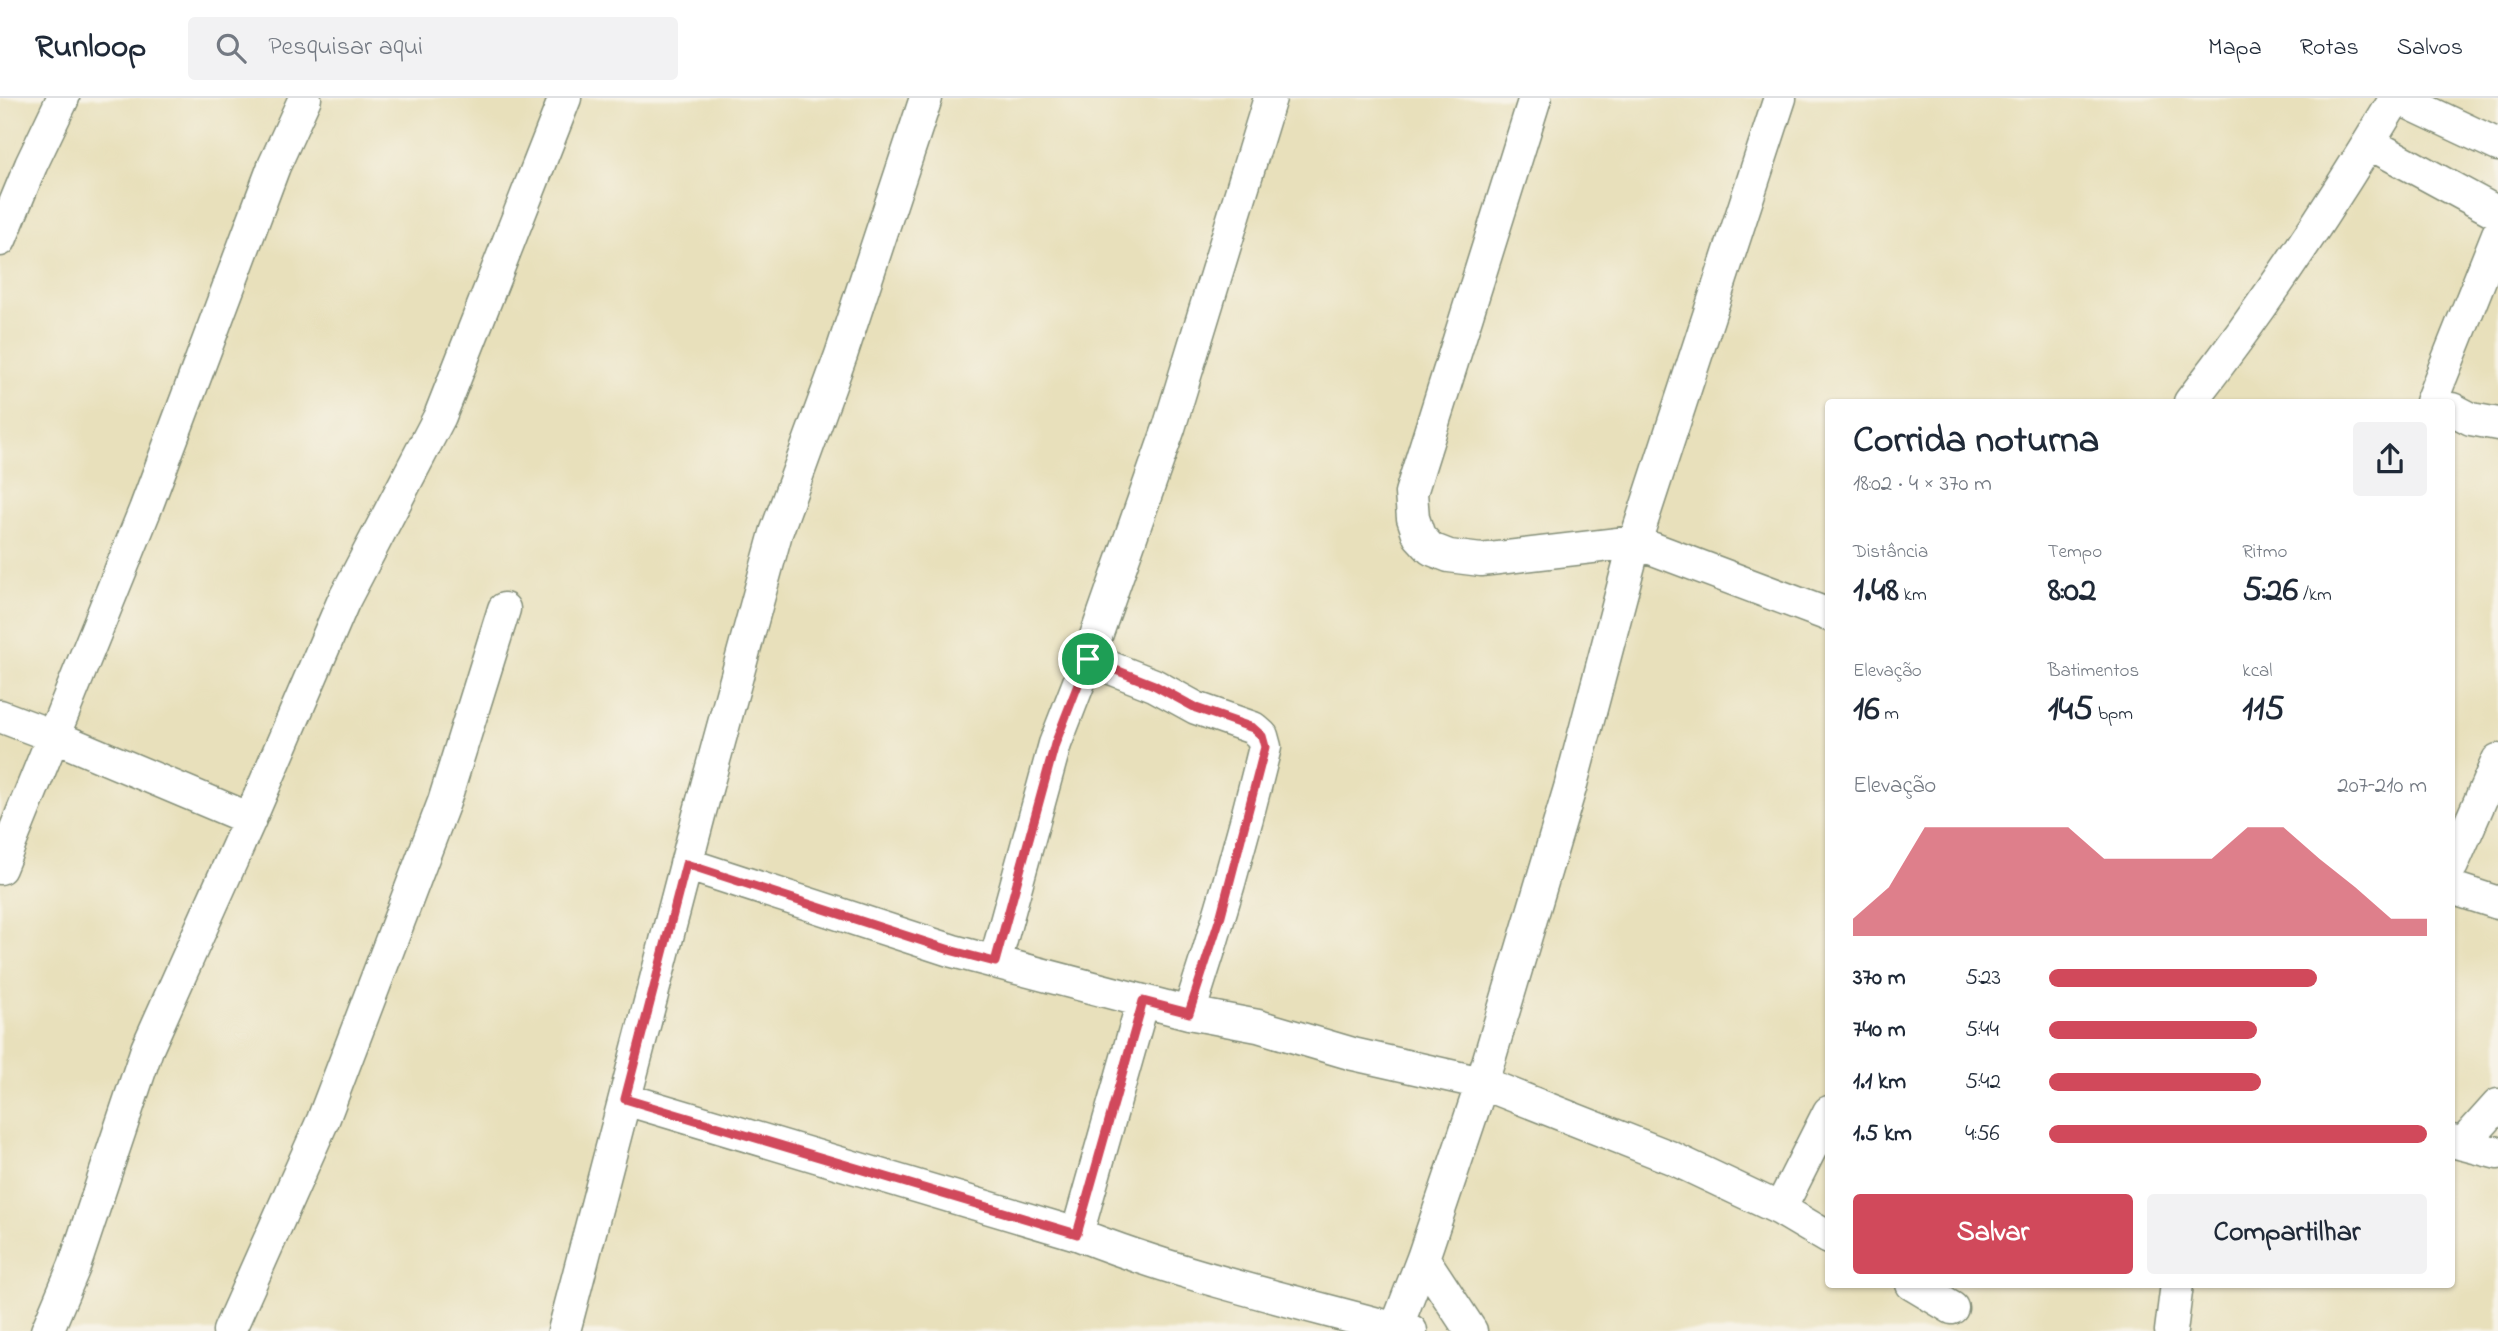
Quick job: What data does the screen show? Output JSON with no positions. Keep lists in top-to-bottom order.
{
  "page": {
    "header": "Runloop",
    "search": "Pesquisar aqui",
    "nav": ["Mapa", "Rotas", "Salvos"],
    "heading": ["Corrida noturna", "18:02 · 4 × 370 m"],
    "stats": [
      ["Distância", "1.48 km"],
      ["Tempo", "8:02"],
      ["Ritmo", "5:26 /km"],
      ["Elevação", "16 m"],
      ["Batimentos", "145 bpm"],
      ["kcal", "115"]
    ],
    "chart": ["Elevação", "207–210 m"],
    "list": [
      {
        "name": "370 m",
        "note": "5:23"
      },
      {
        "name": "740 m",
        "note": "5:44"
      },
      {
        "name": "1.1 km",
        "note": "5:42"
      },
      {
        "name": "1.5 km",
        "note": "4:56"
      }
    ],
    "buttons": ["Salvar", "Compartilhar"]
  }
}
